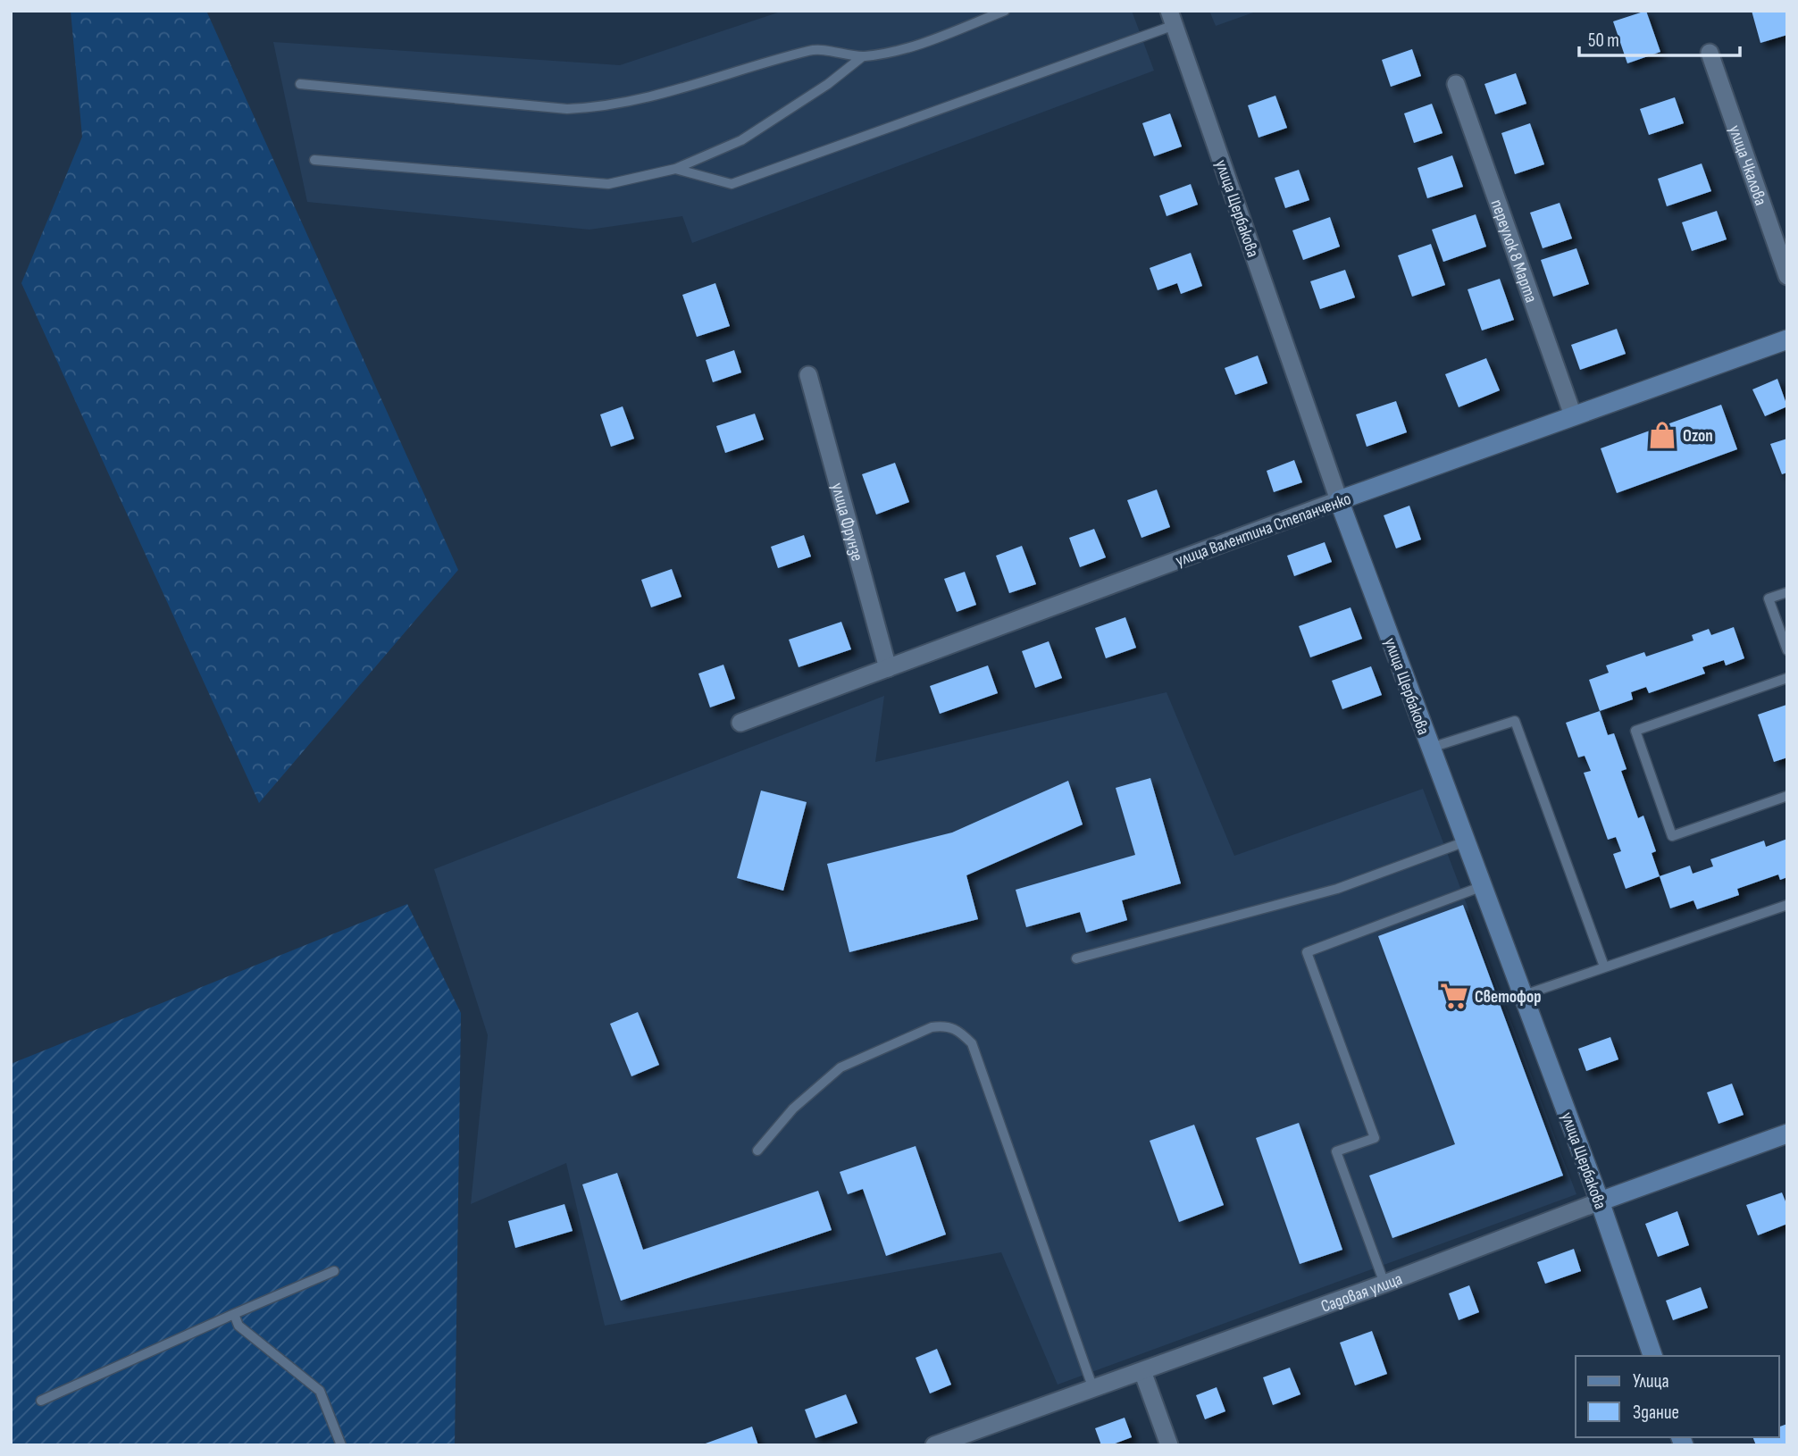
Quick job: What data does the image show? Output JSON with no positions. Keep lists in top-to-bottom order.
{
  "streets": {
    "street": [
      "улица Чкалова",
      "улица Щербакова",
      "переулок 8 Марта",
      "улица Фрунзе",
      "улица Валентина Степанченко",
      "Садовая улица"
    ]
  },
  "crossings": [
    ["улица Щербакова", "улица Валентина Степанченко"],
    ["улица Щербакова", "Садовая улица"],
    ["переулок 8 Марта", "улица Валентина Степанченко"],
    ["улица Фрунзе", "улица Валентина Степанченко"]
  ],
  "places": {
    "shop": ["Ozon"],
    "supermarket": ["Светофор"]
  },
  "legend": ["Улица", "Здание"],
  "scale_bar": "50 m"
}
